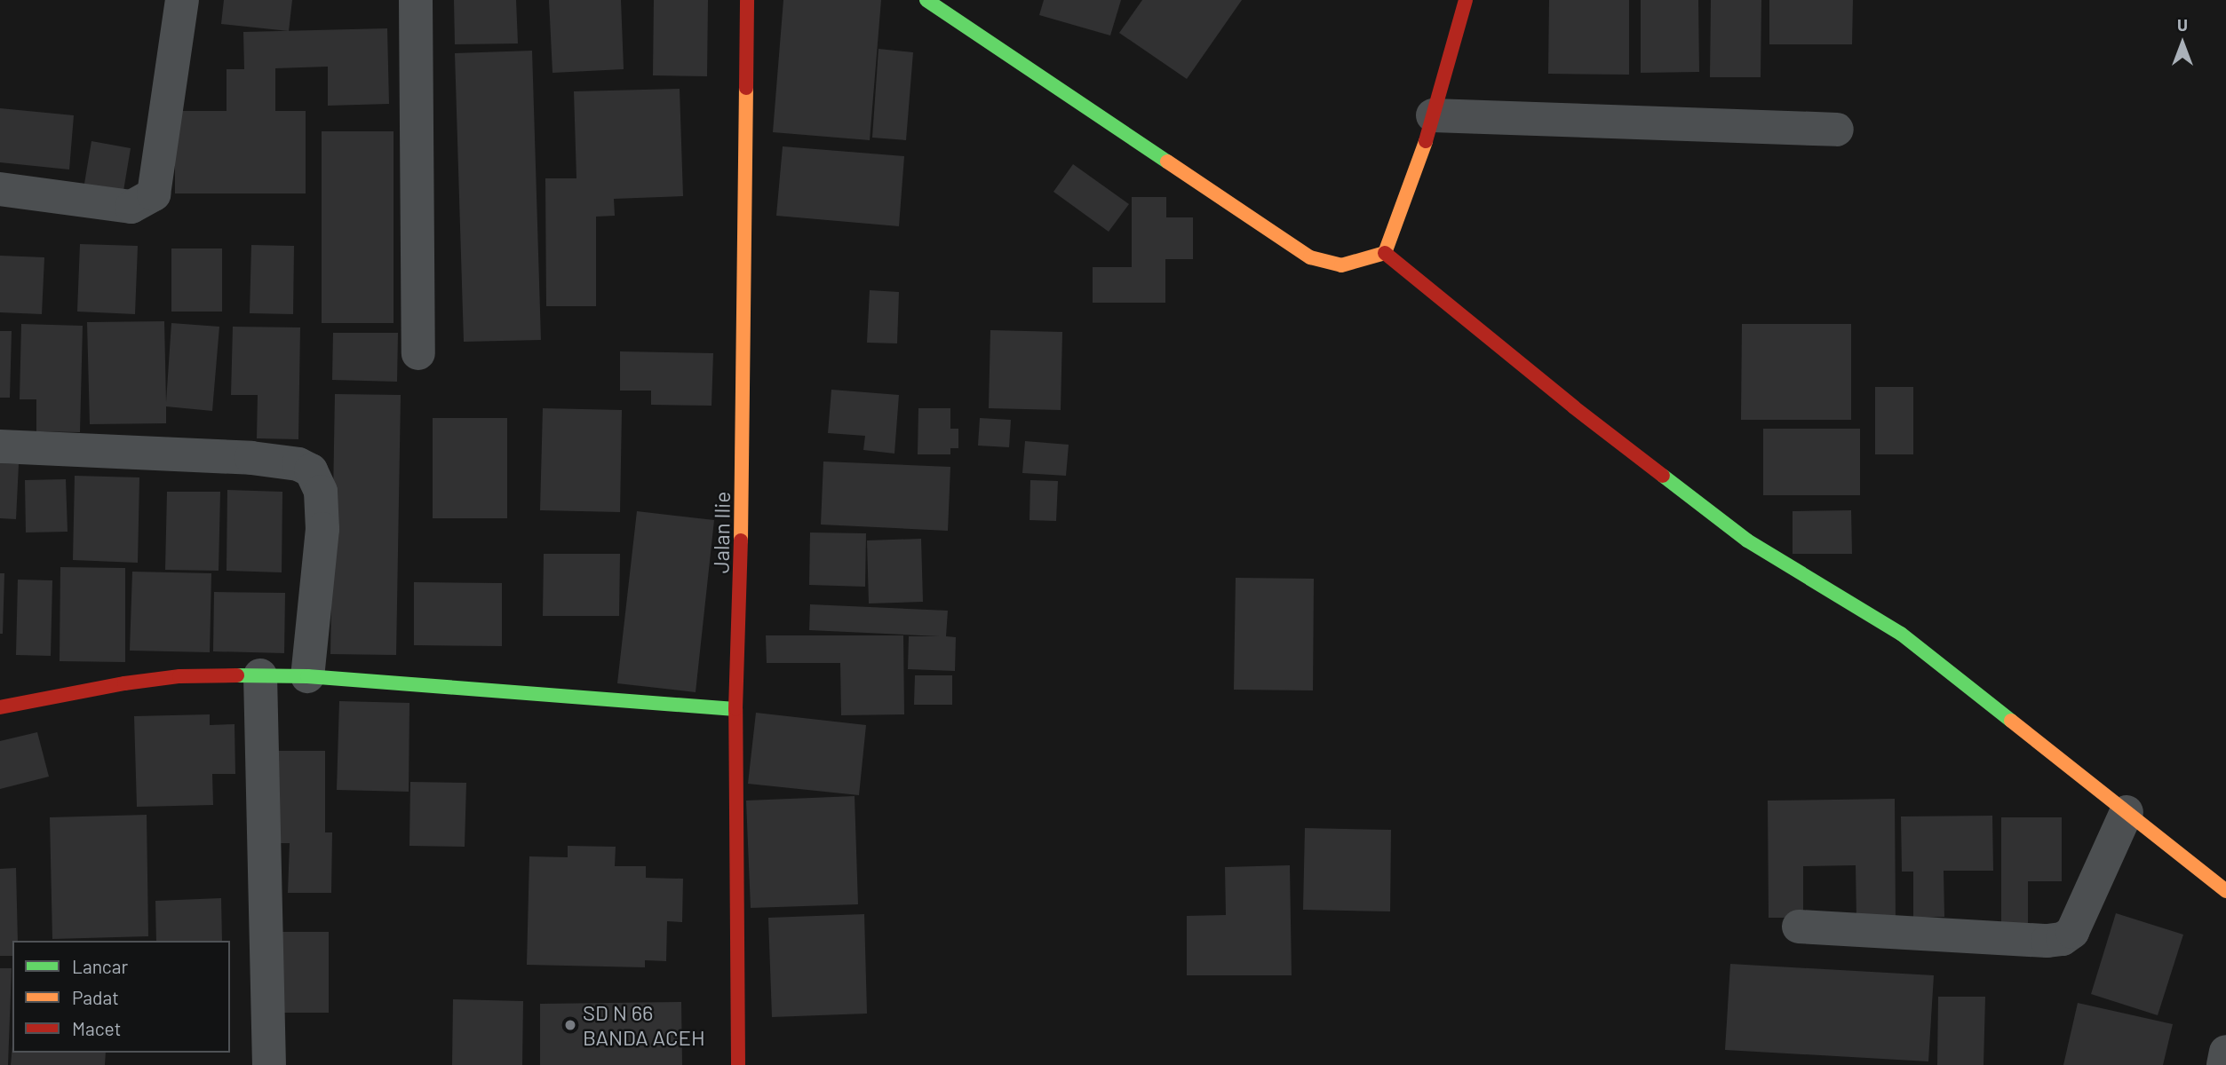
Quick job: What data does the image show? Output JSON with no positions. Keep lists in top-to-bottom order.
{
  "streets": {
    "street": ["Jalan Ilie"]
  },
  "places": ["SD N 66 BANDA ACEH"],
  "legend": ["Lancar", "Padat", "Macet"],
  "north": "top"
}
